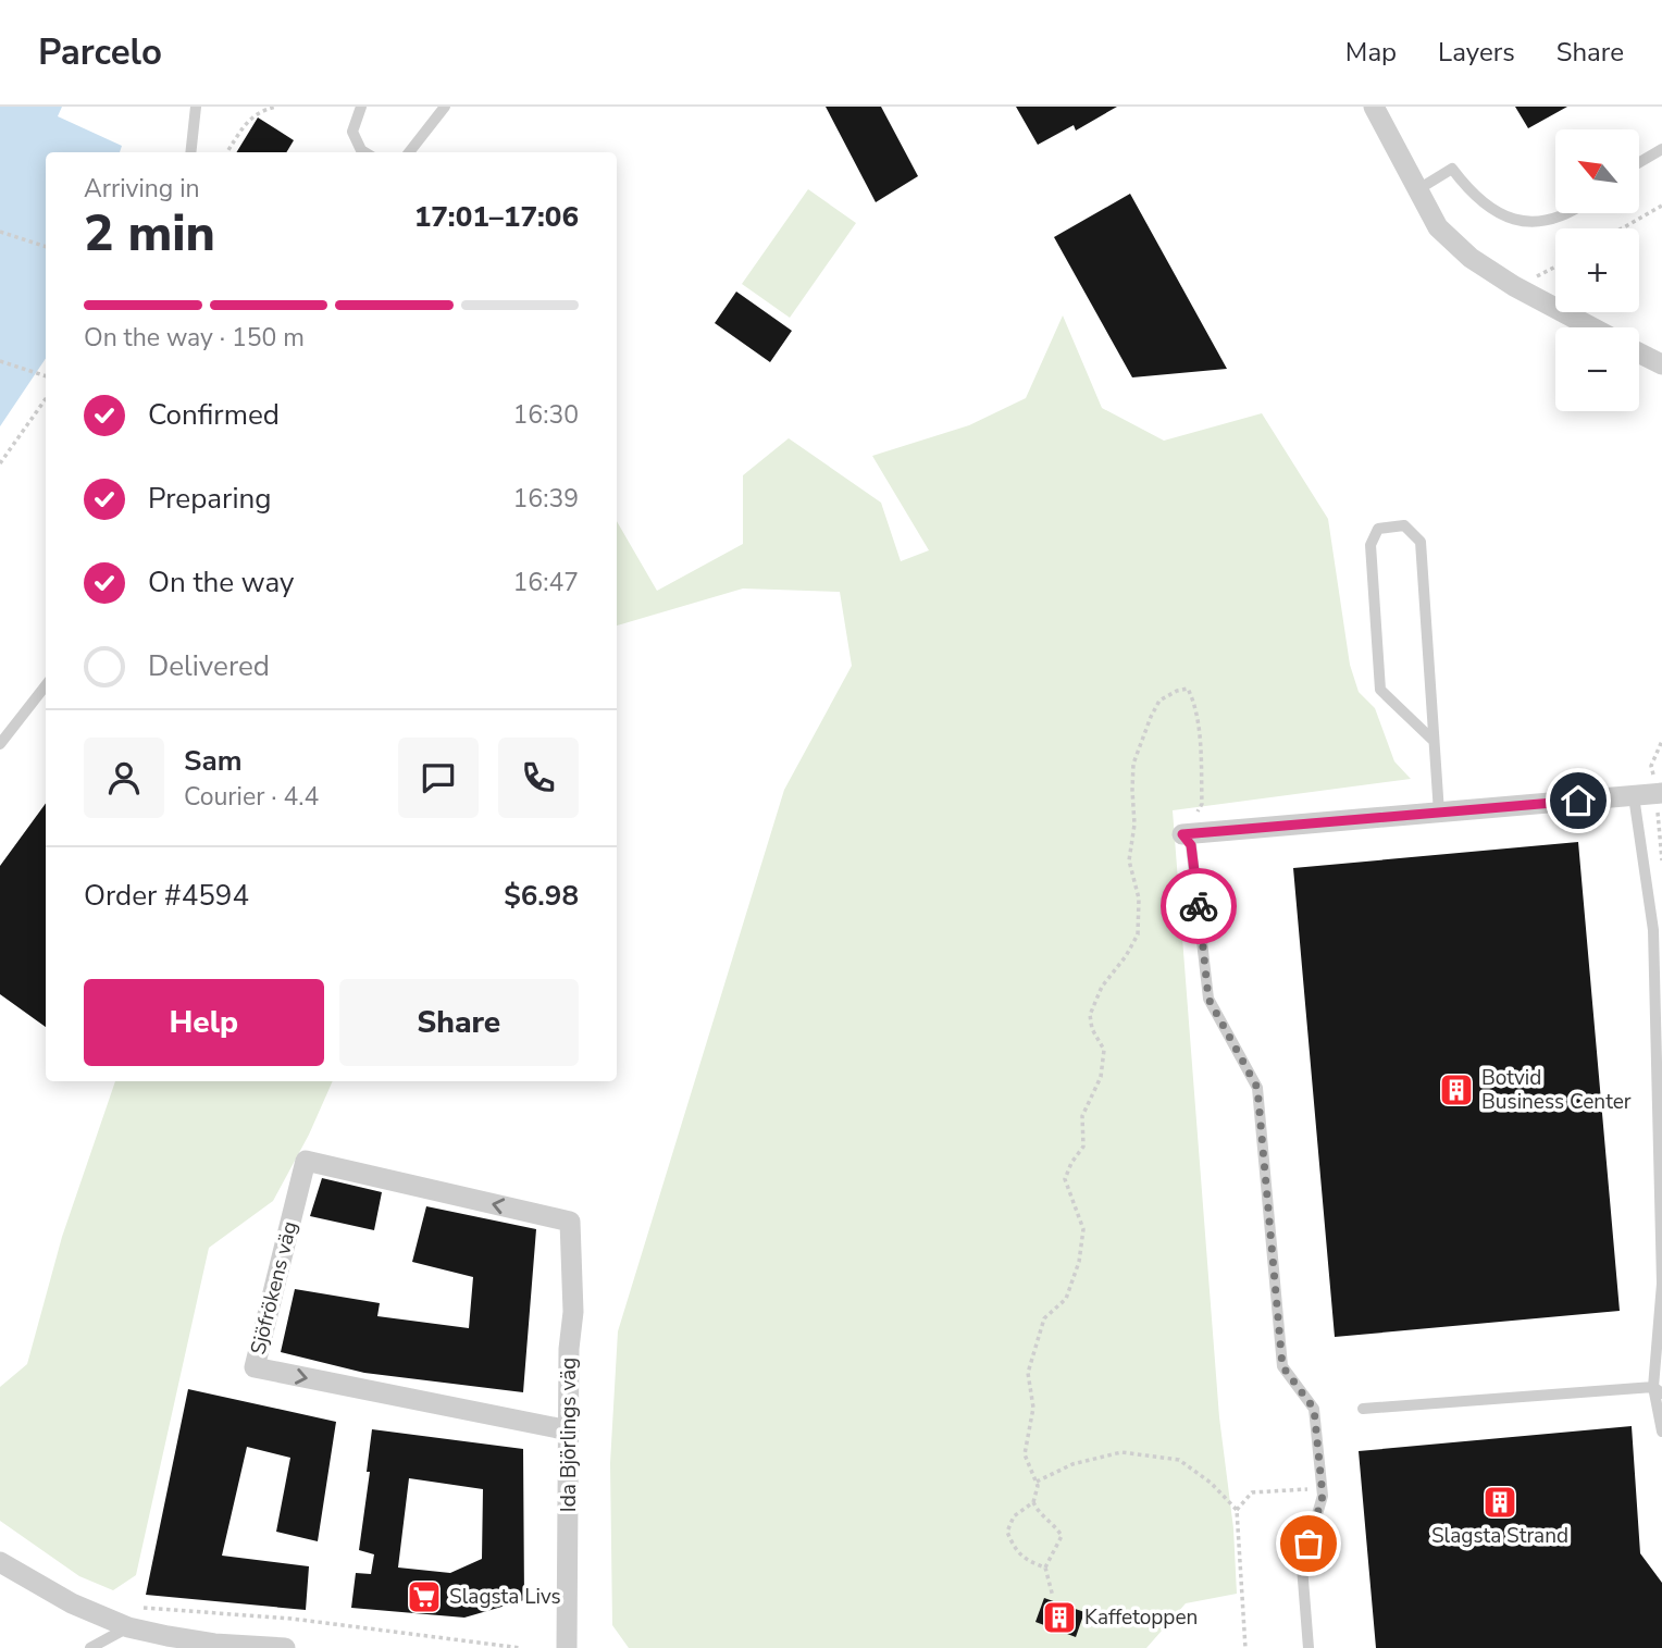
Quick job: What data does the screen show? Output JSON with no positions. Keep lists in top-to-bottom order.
{
  "streets": {
    "street": ["Sjöfrökens väg", "Ida Björlings väg"]
  },
  "crossings": [
    ["Sjöfrökens väg", "Ida Björlings väg"]
  ],
  "places": {
    "building": ["Botvid Business Center", "Slagsta Strand", "Kaffetoppen"],
    "supermarket": ["Slagsta Livs"]
  },
  "north": "top left",
  "page": {
    "header": "Parcelo",
    "nav": ["Map", "Layers", "Share"],
    "map_buttons": ["+", "−"],
    "heading": ["2 min", "Arriving in", "17:01–17:06"],
    "panel": [
      "Sam",
      "Courier · 4.4",
      "Order #4594",
      "$6.98"
    ],
    "bar": "On the way · 150 m",
    "list": [
      ["Confirmed", "16:30"],
      ["Preparing", "16:39"],
      ["On the way", "16:47"],
      "Delivered"
    ],
    "buttons": ["Help", "Share"]
  }
}
